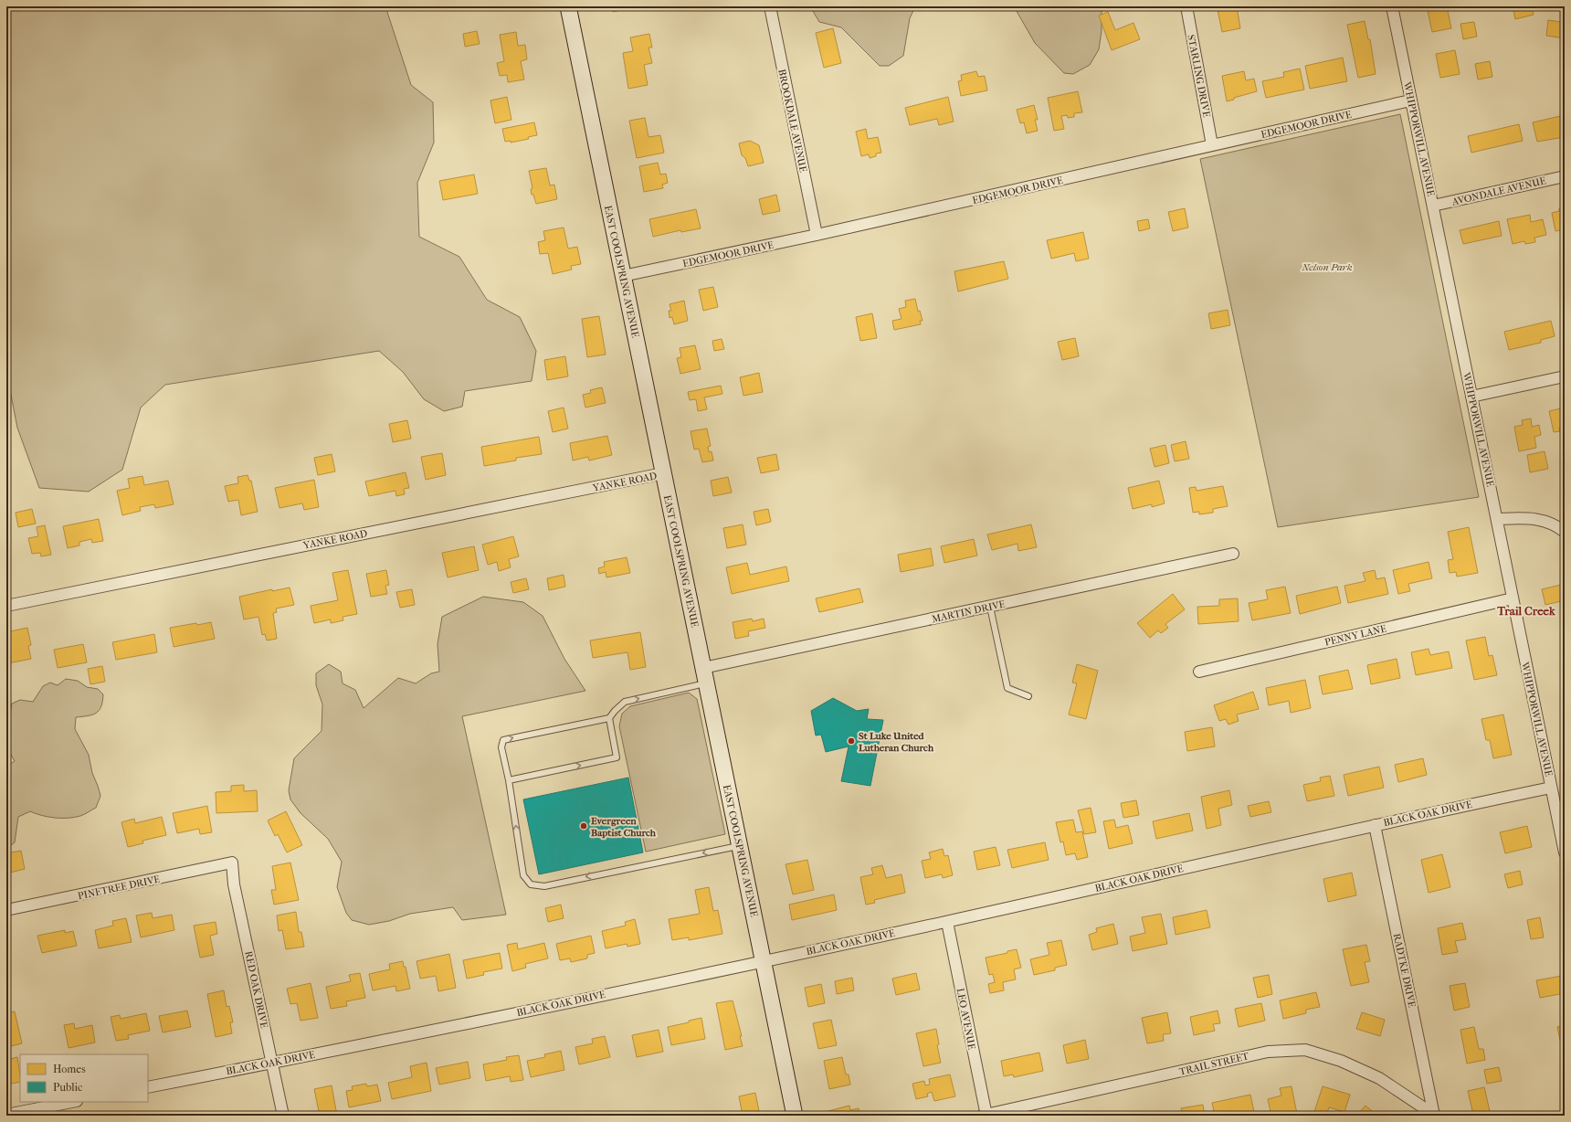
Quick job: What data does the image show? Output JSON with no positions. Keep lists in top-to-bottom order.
{
  "streets": {
    "street": [
      "STARLING DRIVE",
      "BROOKDALE AVENUE",
      "EDGEMOOR DRIVE",
      "WHIPPORWILL AVENUE",
      "AVONDALE AVENUE",
      "EAST COOLSPRING AVENUE",
      "YANKE ROAD",
      "MARTIN DRIVE",
      "PENNY LANE",
      "BLACK OAK DRIVE",
      "PINETREE DRIVE",
      "RADTKE DRIVE",
      "RED OAK DRIVE",
      "LEO AVENUE",
      "TRAIL STREET"
    ]
  },
  "crossings": [
    ["STARLING DRIVE", "EDGEMOOR DRIVE"],
    ["BROOKDALE AVENUE", "EDGEMOOR DRIVE"],
    ["EDGEMOOR DRIVE", "WHIPPORWILL AVENUE"],
    ["EDGEMOOR DRIVE", "EAST COOLSPRING AVENUE"],
    ["WHIPPORWILL AVENUE", "AVONDALE AVENUE"],
    ["WHIPPORWILL AVENUE", "PENNY LANE"],
    ["WHIPPORWILL AVENUE", "BLACK OAK DRIVE"],
    ["EAST COOLSPRING AVENUE", "YANKE ROAD"],
    ["EAST COOLSPRING AVENUE", "MARTIN DRIVE"],
    ["EAST COOLSPRING AVENUE", "BLACK OAK DRIVE"],
    ["BLACK OAK DRIVE", "RADTKE DRIVE"],
    ["BLACK OAK DRIVE", "RED OAK DRIVE"],
    ["BLACK OAK DRIVE", "LEO AVENUE"],
    ["PINETREE DRIVE", "RED OAK DRIVE"],
    ["RADTKE DRIVE", "TRAIL STREET"],
    ["LEO AVENUE", "TRAIL STREET"]
  ],
  "districts": ["Trail Creek"],
  "parks": ["Nelson Park"],
  "places": ["St Luke United Lutheran Church", "Evergreen Baptist Church"],
  "legend": ["Homes", "Public"]
}
